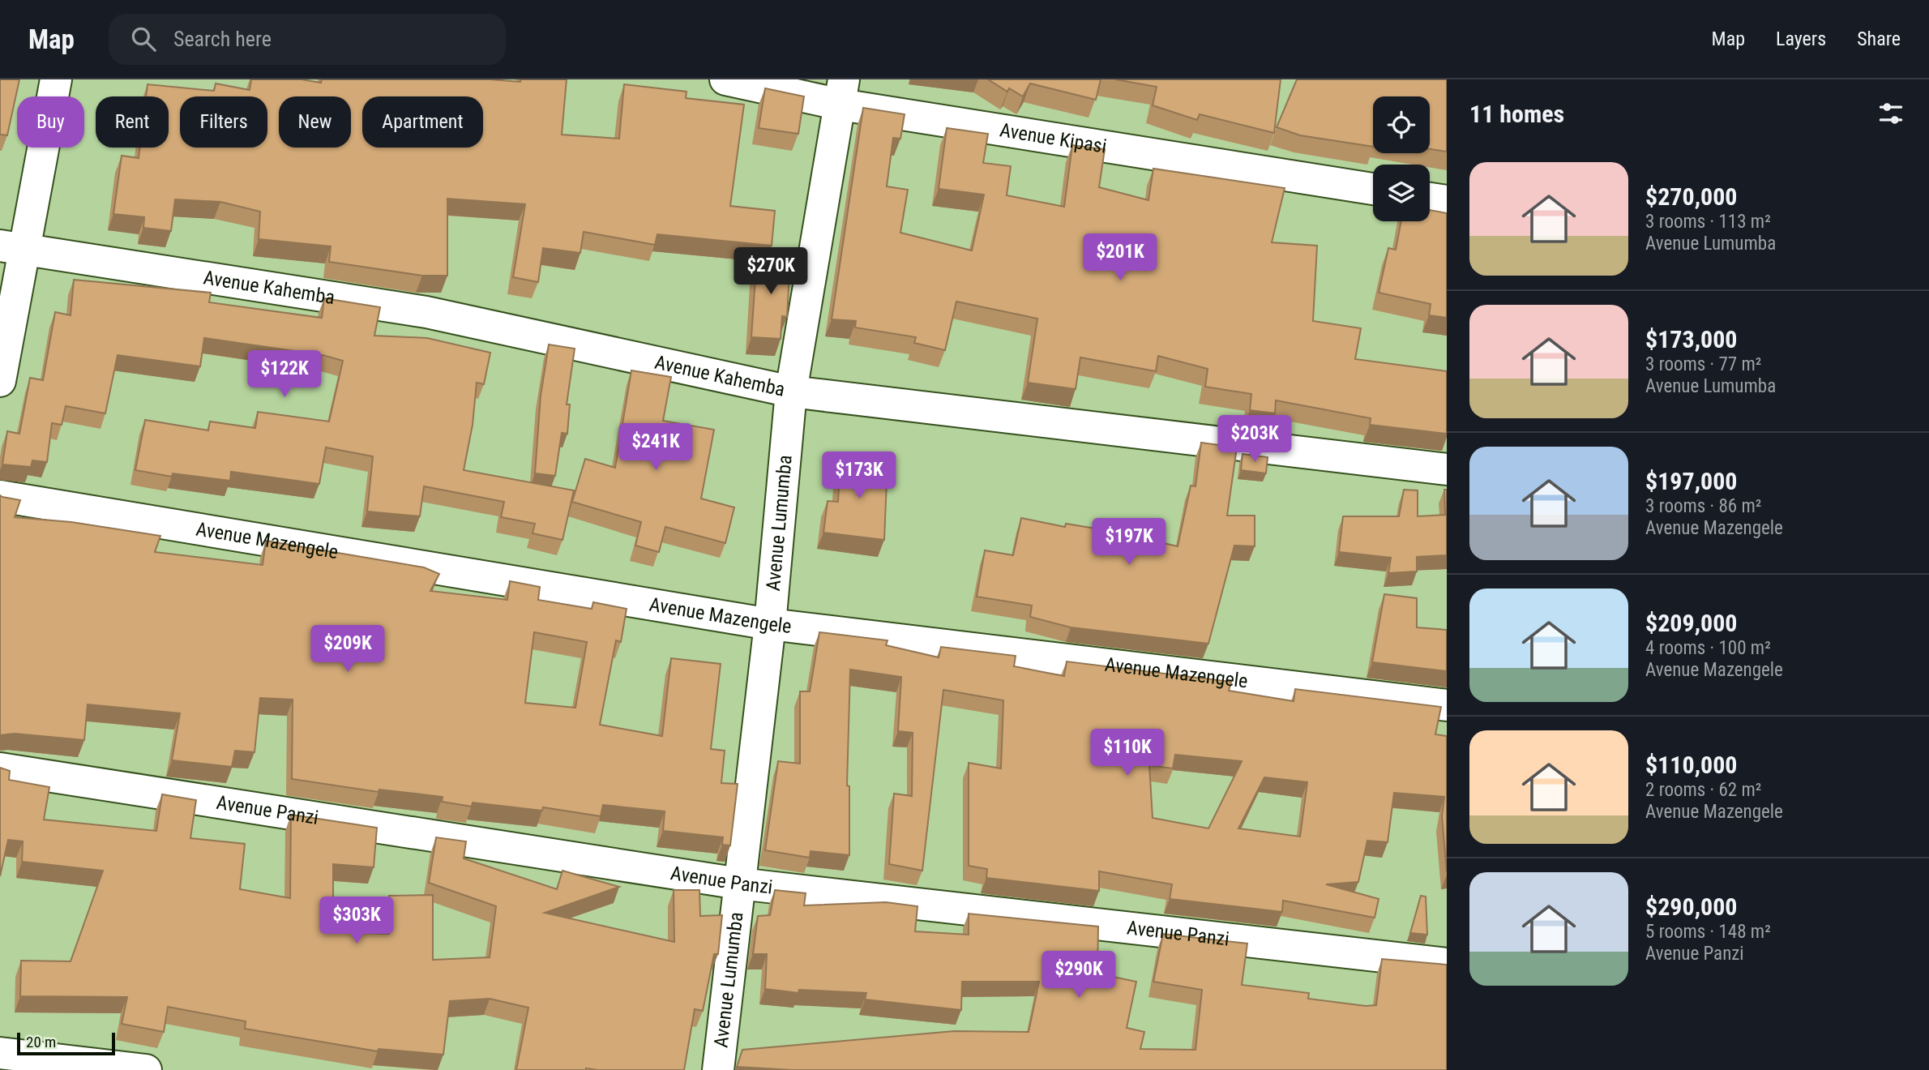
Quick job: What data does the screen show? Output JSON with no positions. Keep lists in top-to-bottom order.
{
  "streets": {
    "street": [
      "Avenue Kipasi",
      "Avenue Kahemba",
      "Avenue Lumumba",
      "Avenue Mazengele",
      "Avenue Panzi"
    ]
  },
  "crossings": [
    ["Avenue Kipasi", "Avenue Lumumba"],
    ["Avenue Kahemba", "Avenue Lumumba"],
    ["Avenue Lumumba", "Avenue Mazengele"],
    ["Avenue Lumumba", "Avenue Panzi"]
  ],
  "scale_bar": "20 m",
  "page": {
    "header": "Map",
    "search": "Search here",
    "nav": ["Map", "Layers", "Share"],
    "heading": "11 homes",
    "chip": [
      "Buy",
      "Rent",
      "Filters",
      "New",
      "Apartment"
    ],
    "list": [
      {
        "name": "$270,000",
        "note": "3 rooms · 113 m² · Avenue Lumumba"
      },
      {
        "name": "$173,000",
        "note": "3 rooms · 77 m² · Avenue Lumumba"
      },
      {
        "name": "$197,000",
        "note": "3 rooms · 86 m² · Avenue Mazengele"
      },
      {
        "name": "$209,000",
        "note": "4 rooms · 100 m² · Avenue Mazengele"
      },
      {
        "name": "$110,000",
        "note": "2 rooms · 62 m² · Avenue Mazengele"
      },
      {
        "name": "$290,000",
        "note": "5 rooms · 148 m² · Avenue Panzi"
      }
    ],
    "price": [
      "$201K",
      "$270K",
      "$122K",
      "$203K",
      "$241K",
      "$173K",
      "$197K",
      "$209K",
      "$110K",
      "$303K",
      "$290K"
    ],
    "scale": "20 m"
  }
}
